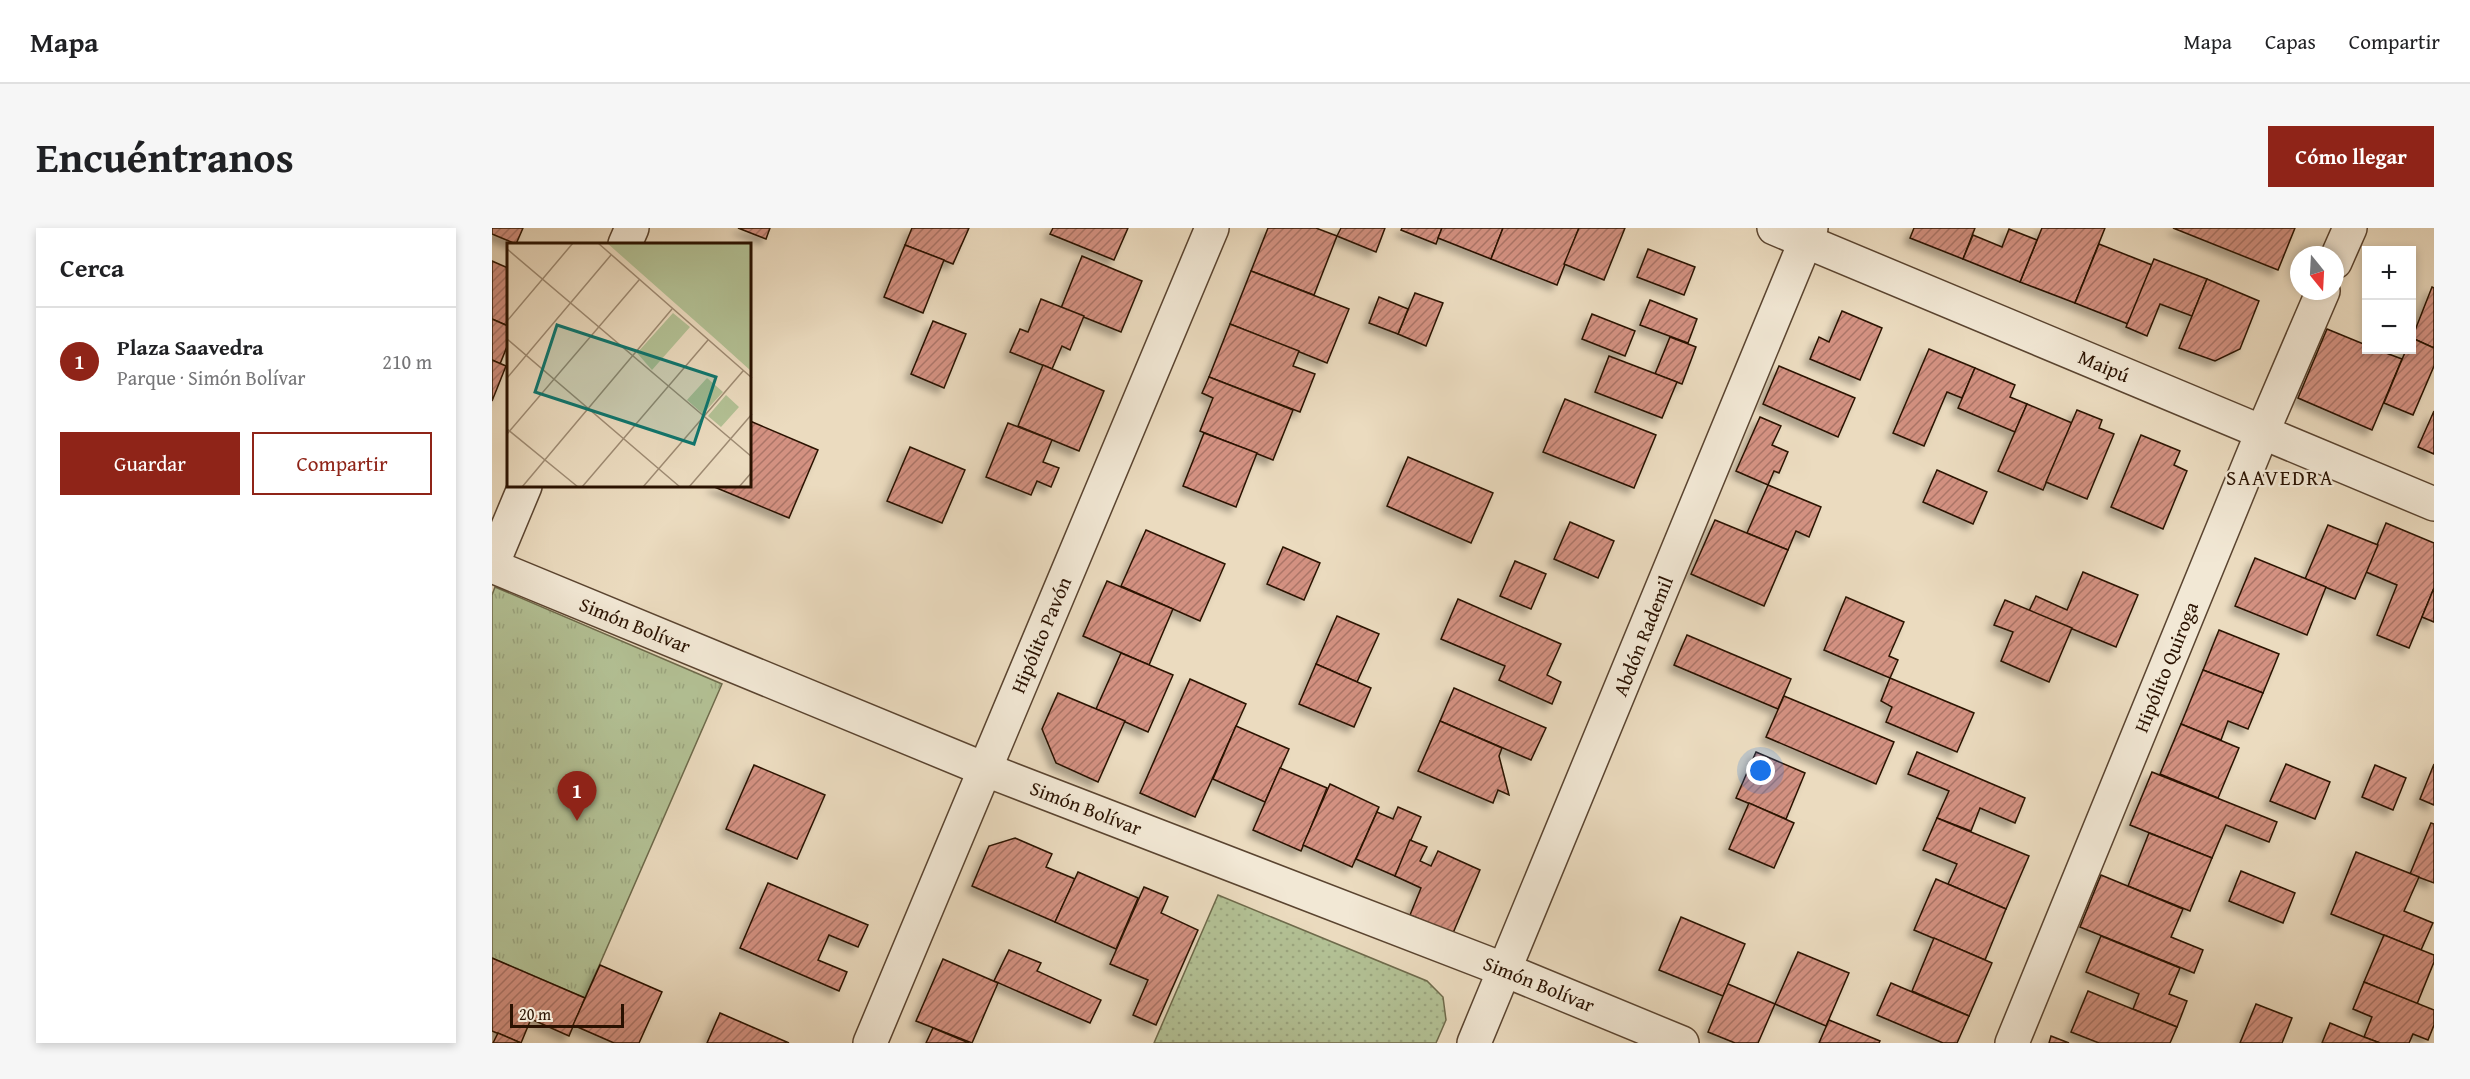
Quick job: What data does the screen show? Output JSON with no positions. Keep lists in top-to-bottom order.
{
  "streets": {
    "street": [
      "Maipú",
      "Simón Bolívar",
      "Hipólito Pavón",
      "Abdón Rademil",
      "Hipólito Quiroga"
    ]
  },
  "crossings": [
    ["Maipú", "Abdón Rademil"],
    ["Maipú", "Hipólito Quiroga"],
    ["Simón Bolívar", "Hipólito Pavón"],
    ["Simón Bolívar", "Abdón Rademil"]
  ],
  "districts": ["SAAVEDRA"],
  "scale_bar": "20 m",
  "north": "bottom",
  "page": {
    "header": "Mapa",
    "nav": ["Mapa", "Capas", "Compartir"],
    "title": "Encuéntranos",
    "buttons": [
      "Cómo llegar",
      ["Guardar", "Compartir"]
    ],
    "heading": "Cerca",
    "map_buttons": ["+", "−"],
    "list": [
      {
        "mark": "1",
        "name": "Plaza Saavedra",
        "note": "Parque · Simón Bolívar",
        "value": "210 m"
      }
    ],
    "pins": "1",
    "scale": "20 m"
  }
}
